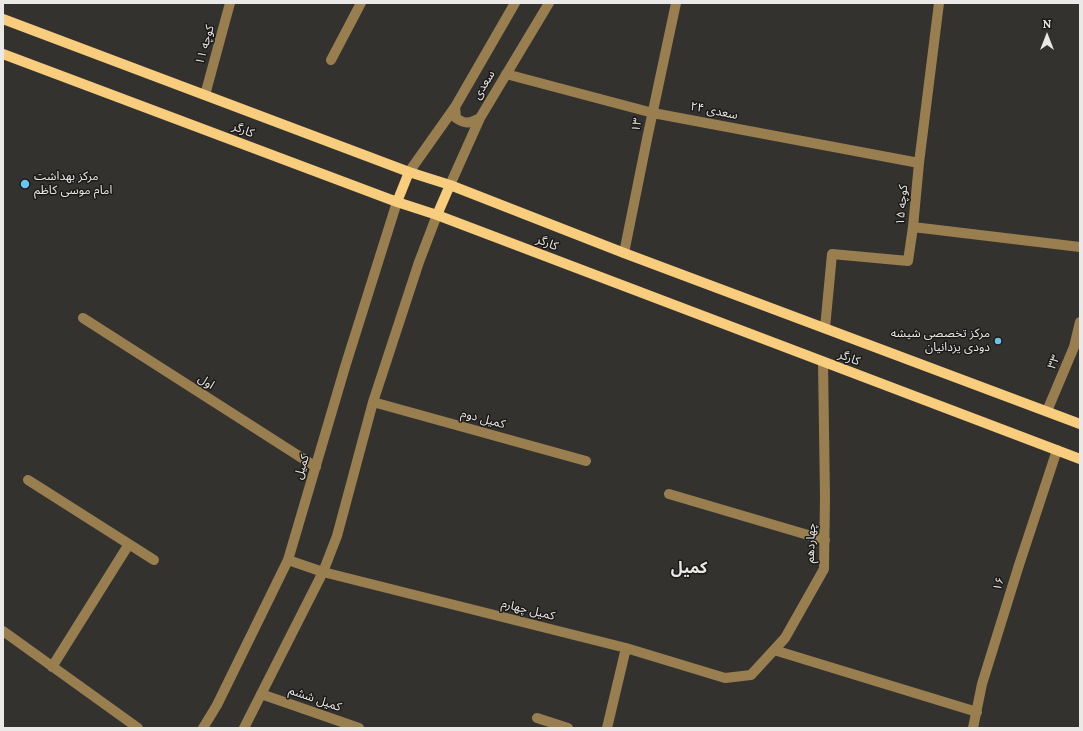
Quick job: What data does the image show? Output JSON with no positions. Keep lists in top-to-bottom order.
{
  "streets": {
    "main road": ["کارگر"],
    "street": [
      "کوچه ۱۱",
      "سعدی",
      "سعدی ۲۴",
      "۱۳",
      "کوچه ۱۵",
      "۳۳",
      "اول",
      "کمیل دوم",
      "کمیل",
      "چهاردهم",
      "۱۶",
      "کمیل چهارم",
      "کمیل ششم"
    ]
  },
  "crossings": [
    ["کوچه ۱۱", "کارگر"],
    ["سعدی", "سعدی ۲۴"],
    ["سعدی", "کارگر"],
    ["سعدی ۲۴", "۱۳"],
    ["سعدی ۲۴", "کوچه ۱۵"],
    ["۱۳", "کارگر"],
    ["کارگر", "کوچه ۱۵"],
    ["کارگر", "۳۳"],
    ["کارگر", "کمیل"],
    ["کارگر", "چهاردهم"],
    ["کارگر", "۱۶"],
    ["اول", "کمیل"],
    ["کمیل", "کمیل چهارم"],
    ["چهاردهم", "کمیل چهارم"]
  ],
  "districts": ["کمیل"],
  "places": ["مرکز بهداشت امام موسی کاظم", "مرکز تخصصی شیشه دودی یزدانیان"],
  "north": "top"
}
